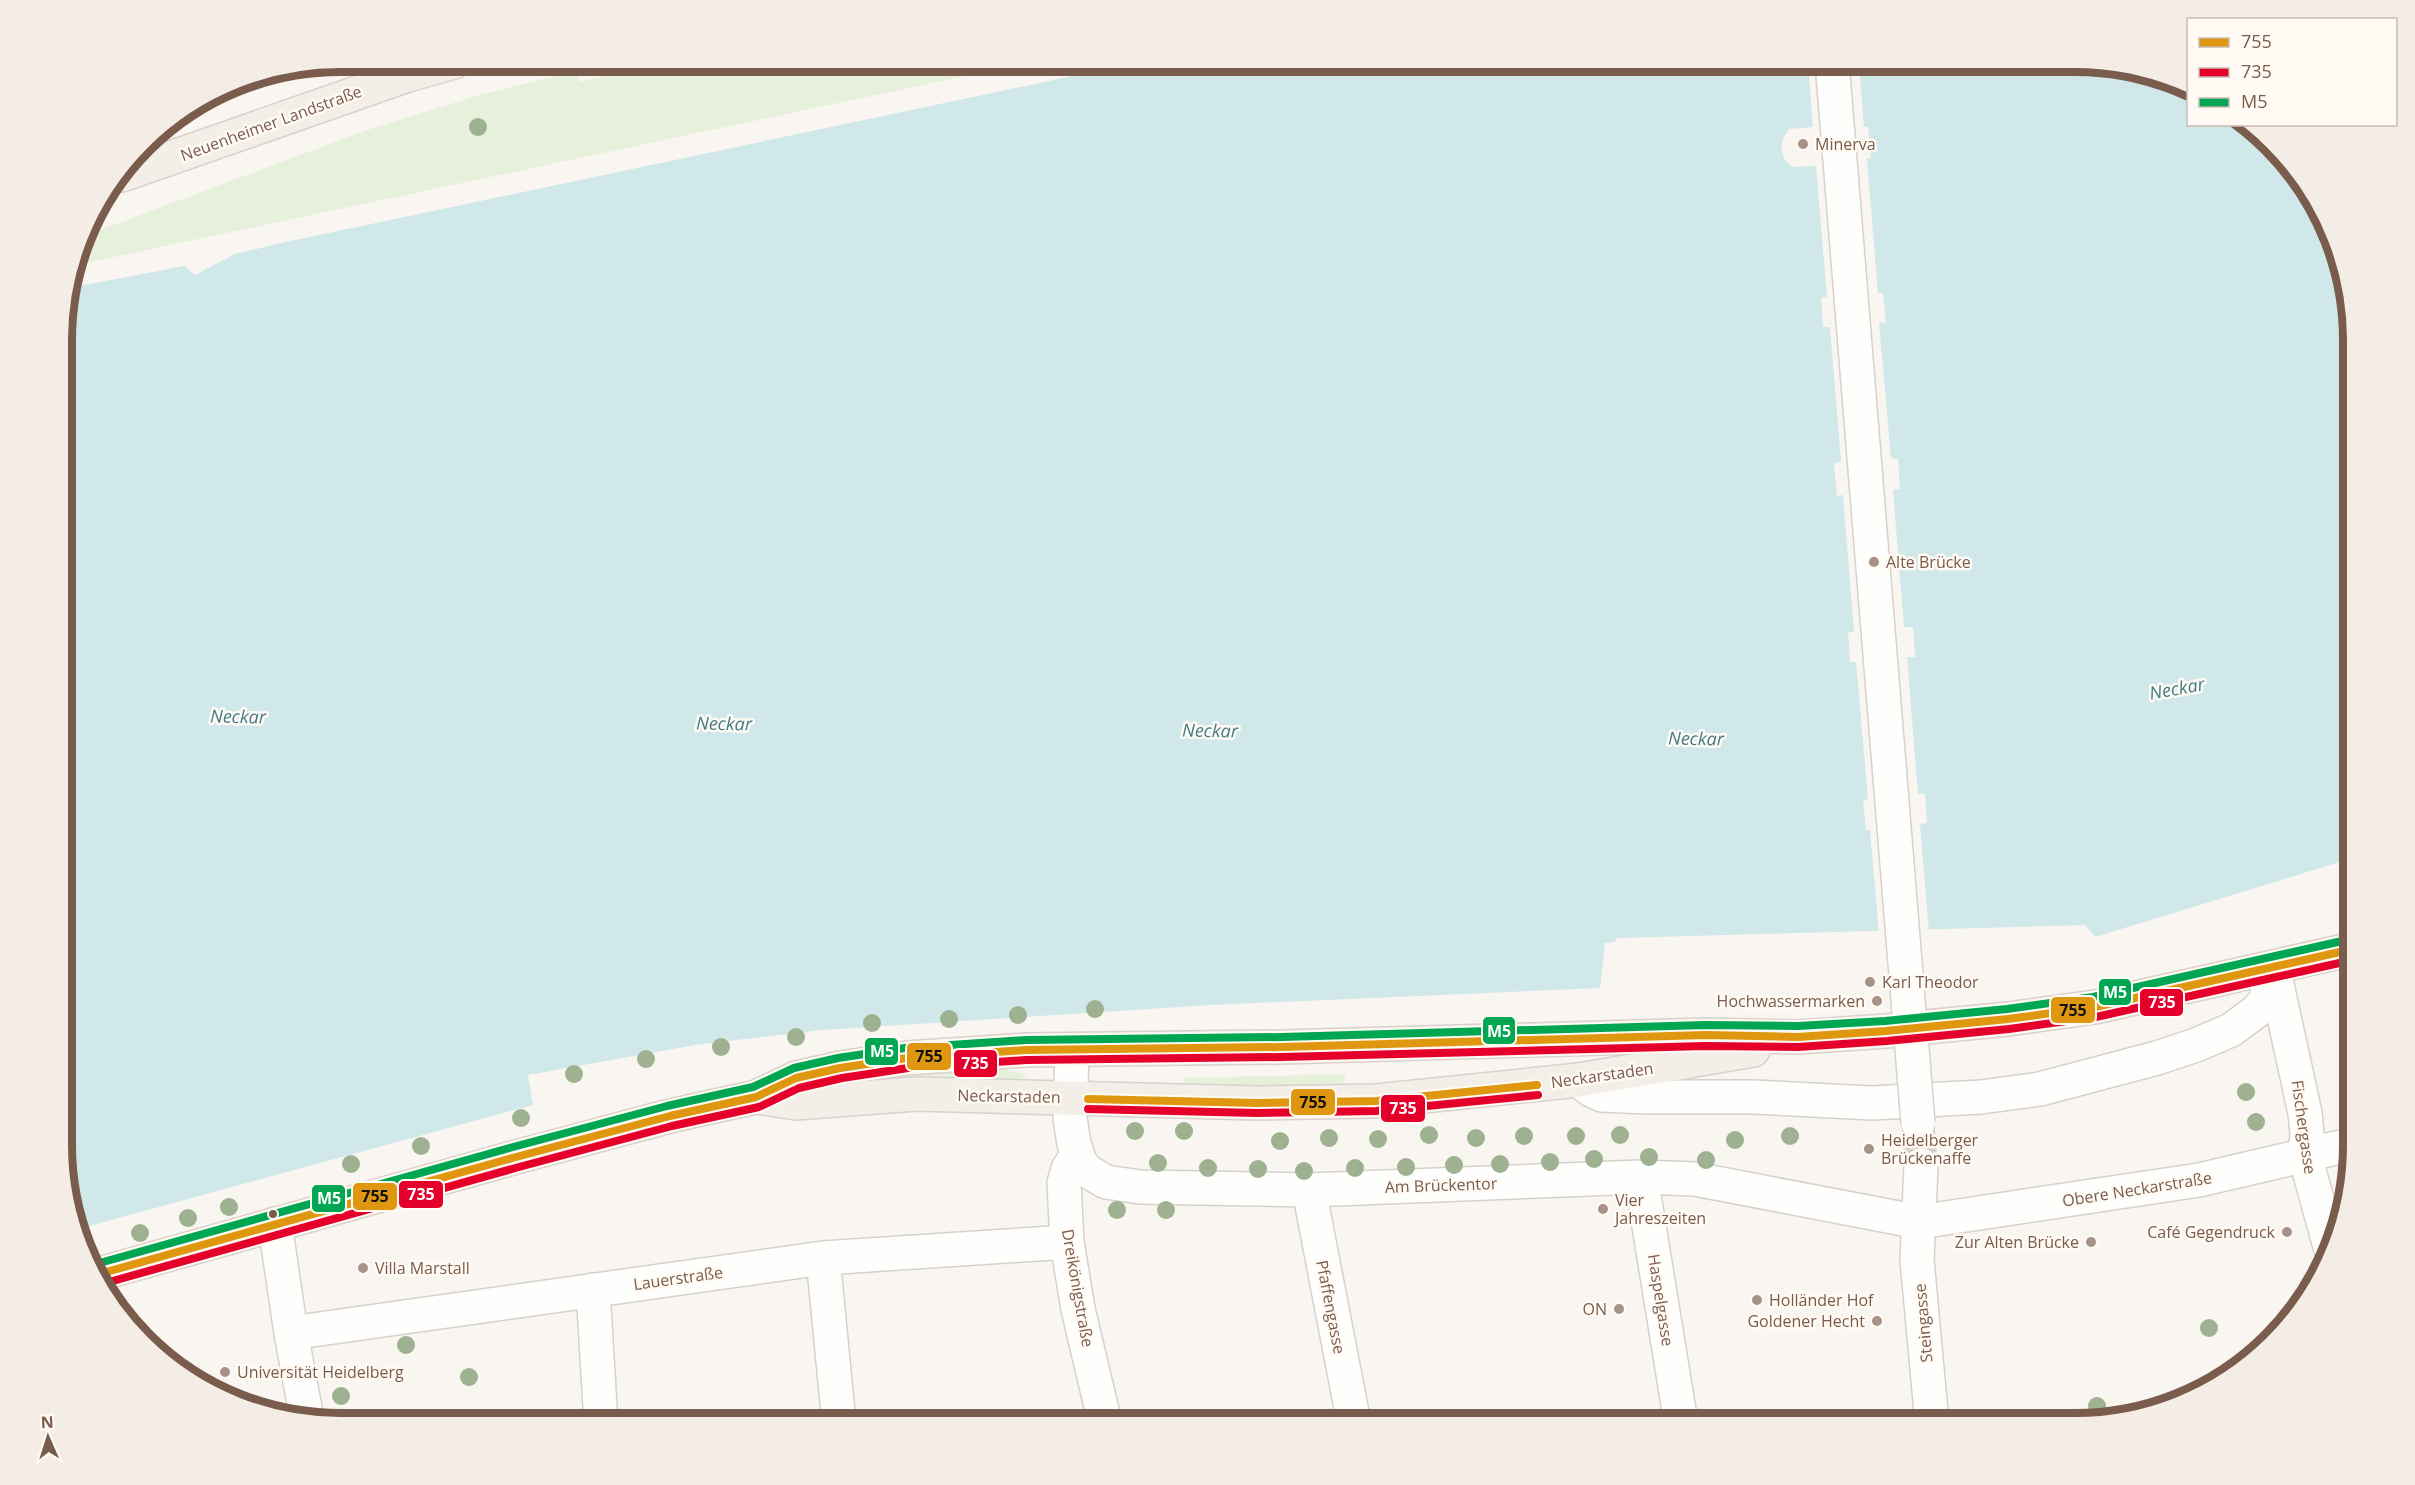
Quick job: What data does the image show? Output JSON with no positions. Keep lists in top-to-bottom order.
{
  "streets": {
    "main road": ["Neuenheimer Landstraße", "Neckarstaden"],
    "street": [
      "Fischergasse",
      "Am Brückentor",
      "Obere Neckarstraße",
      "Lauerstraße",
      "Dreikönigstraße",
      "Haspelgasse",
      "Pfaffengasse",
      "Steingasse"
    ]
  },
  "crossings": [
    ["Neckarstaden", "Fischergasse"],
    ["Fischergasse", "Obere Neckarstraße"],
    ["Am Brückentor", "Obere Neckarstraße"],
    ["Am Brückentor", "Dreikönigstraße"],
    ["Am Brückentor", "Haspelgasse"],
    ["Am Brückentor", "Pfaffengasse"],
    ["Am Brückentor", "Steingasse"],
    ["Obere Neckarstraße", "Steingasse"],
    ["Lauerstraße", "Dreikönigstraße"]
  ],
  "water": ["Neckar"],
  "places": [
    "Minerva",
    "Alte Brücke",
    "Karl Theodor",
    "Hochwassermarken",
    "Heidelberger Brückenaffe",
    "Vier Jahreszeiten",
    "Café Gegendruck",
    "Zur Alten Brücke",
    "Villa Marstall",
    "Holländer Hof",
    "ON",
    "Goldener Hecht",
    "Universität Heidelberg"
  ],
  "lines": ["transit line M5", "transit line 755", "transit line 735"],
  "legend": ["755", "735", "M5"],
  "north": "top"
}
